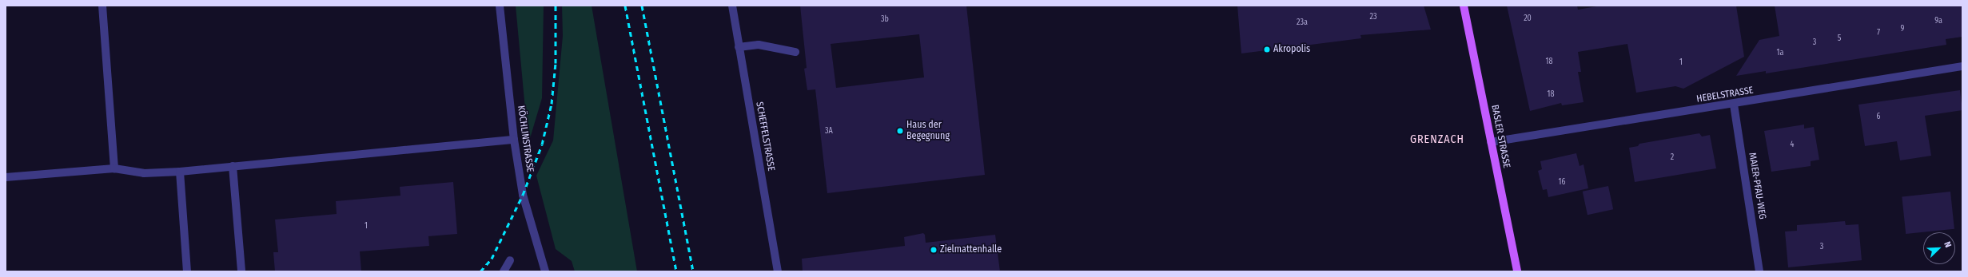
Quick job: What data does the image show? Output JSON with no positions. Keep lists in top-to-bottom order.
{
  "streets": {
    "main road": ["BASLER STRASSE"],
    "street": [
      "HEBELSTRASSE",
      "SCHEFFELSTRASSE",
      "KÖCHLINSTRASSE",
      "MAIER-PFAU-WEG"
    ]
  },
  "crossings": [
    ["HEBELSTRASSE", "BASLER STRASSE"],
    ["HEBELSTRASSE", "MAIER-PFAU-WEG"]
  ],
  "districts": ["GRENZACH"],
  "places": ["Akropolis", "Haus der Begegnung", "Zielmattenhalle"],
  "house_numbers": [
    "23",
    "20",
    "3b",
    "9a",
    "23a",
    "9",
    "7",
    "5",
    "3",
    "1a",
    "18",
    "1",
    "18",
    "6",
    "3A",
    "4",
    "2",
    "16",
    "1",
    "3"
  ],
  "north": "top right"
}
